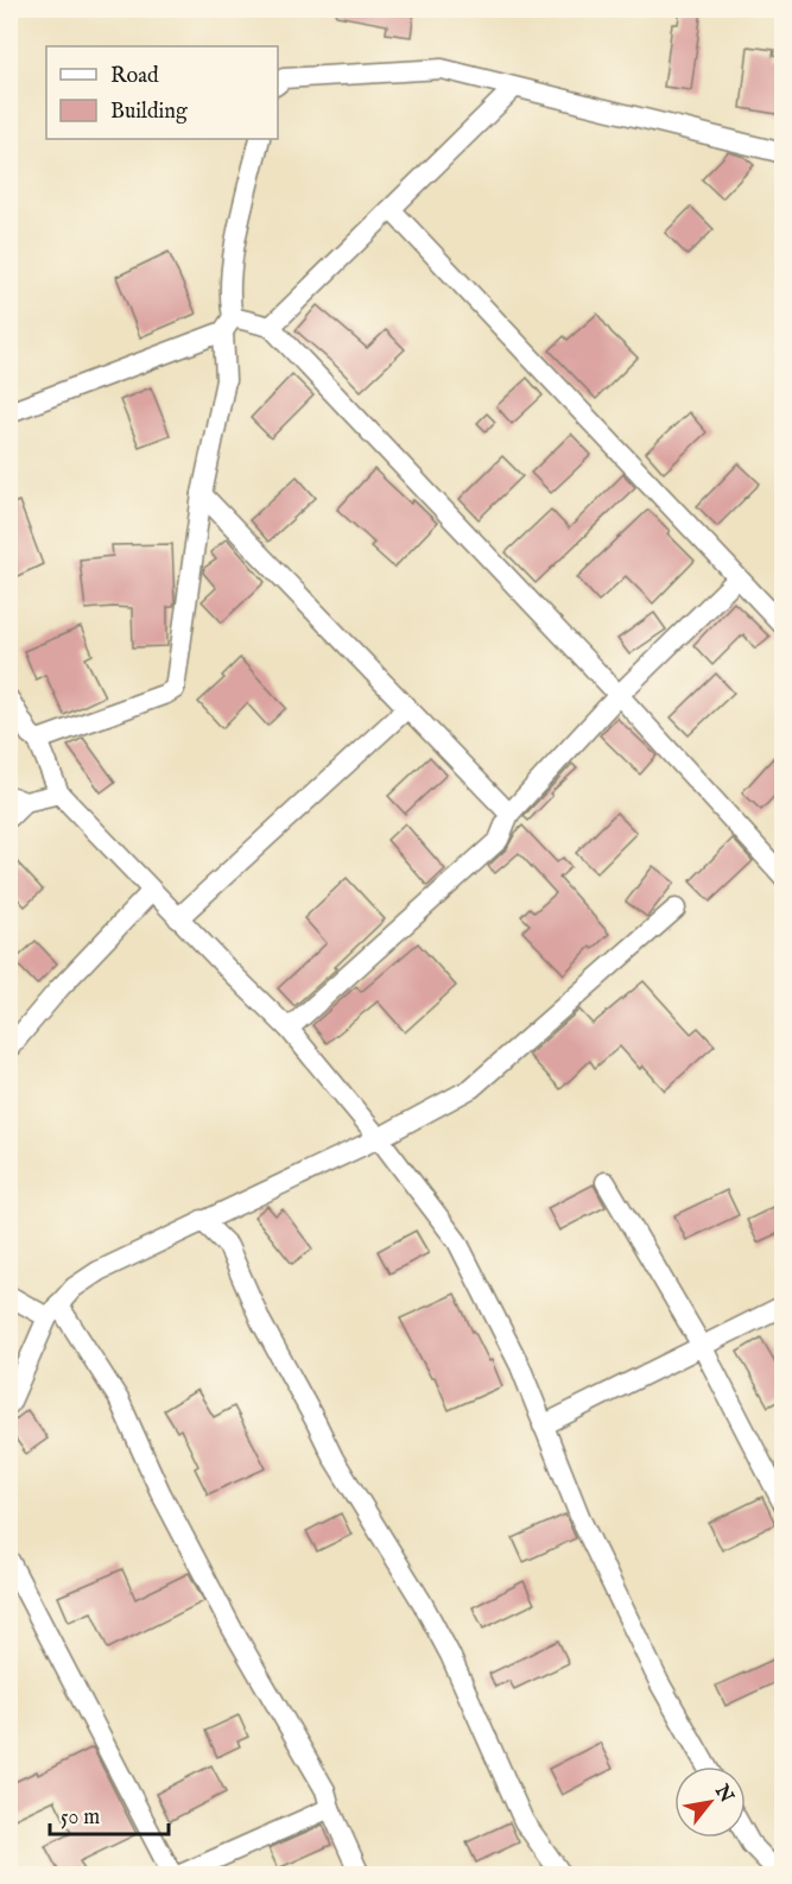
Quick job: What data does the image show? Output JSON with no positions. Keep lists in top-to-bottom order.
{
  "legend": ["Road", "Building"],
  "scale_bar": "50 m",
  "north": "top right"
}
